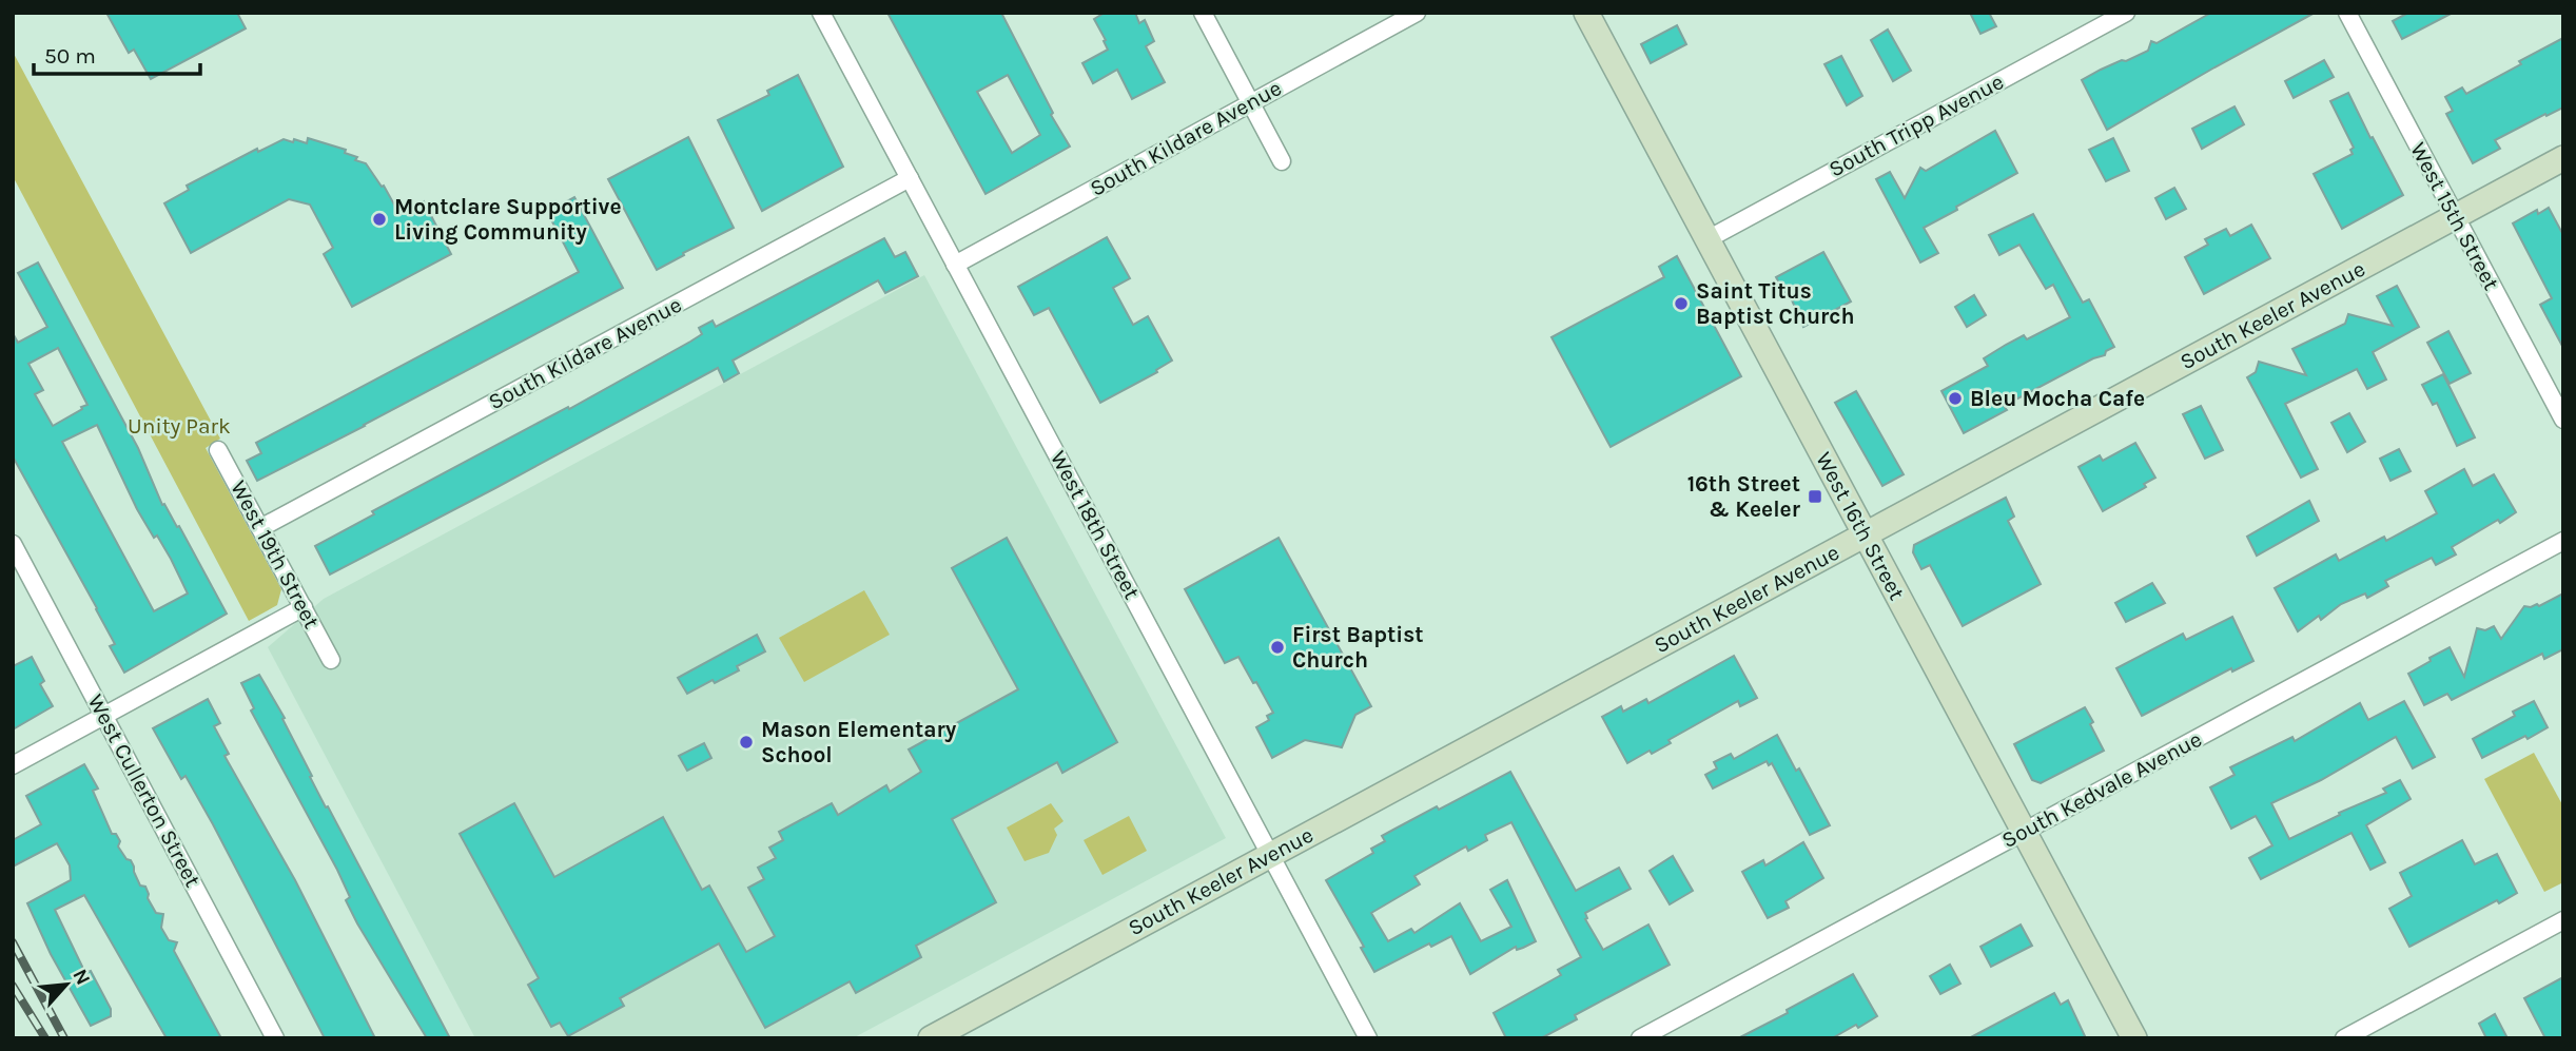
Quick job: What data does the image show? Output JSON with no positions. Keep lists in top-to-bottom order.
{
  "streets": {
    "street": [
      "South Tripp Avenue",
      "South Kildare Avenue",
      "West 15th Street",
      "South Keeler Avenue",
      "West 18th Street",
      "West 16th Street",
      "West 19th Street",
      "South Kedvale Avenue",
      "West Cullerton Street"
    ]
  },
  "crossings": [
    ["South Tripp Avenue", "West 16th Street"],
    ["South Kildare Avenue", "West 18th Street"],
    ["South Kildare Avenue", "West 19th Street"],
    ["West 15th Street", "South Keeler Avenue"],
    ["South Keeler Avenue", "West 18th Street"],
    ["South Keeler Avenue", "West 16th Street"],
    ["West 16th Street", "South Kedvale Avenue"]
  ],
  "parks": ["Unity Park"],
  "places": {
    "other": [
      "Montclare Supportive Living Community",
      "Saint Titus Baptist Church",
      "Bleu Mocha Cafe",
      "First Baptist Church",
      "Mason Elementary School"
    ],
    "transit": ["16th Street & Keeler"]
  },
  "scale_bar": "50 m",
  "north": "top right"
}
